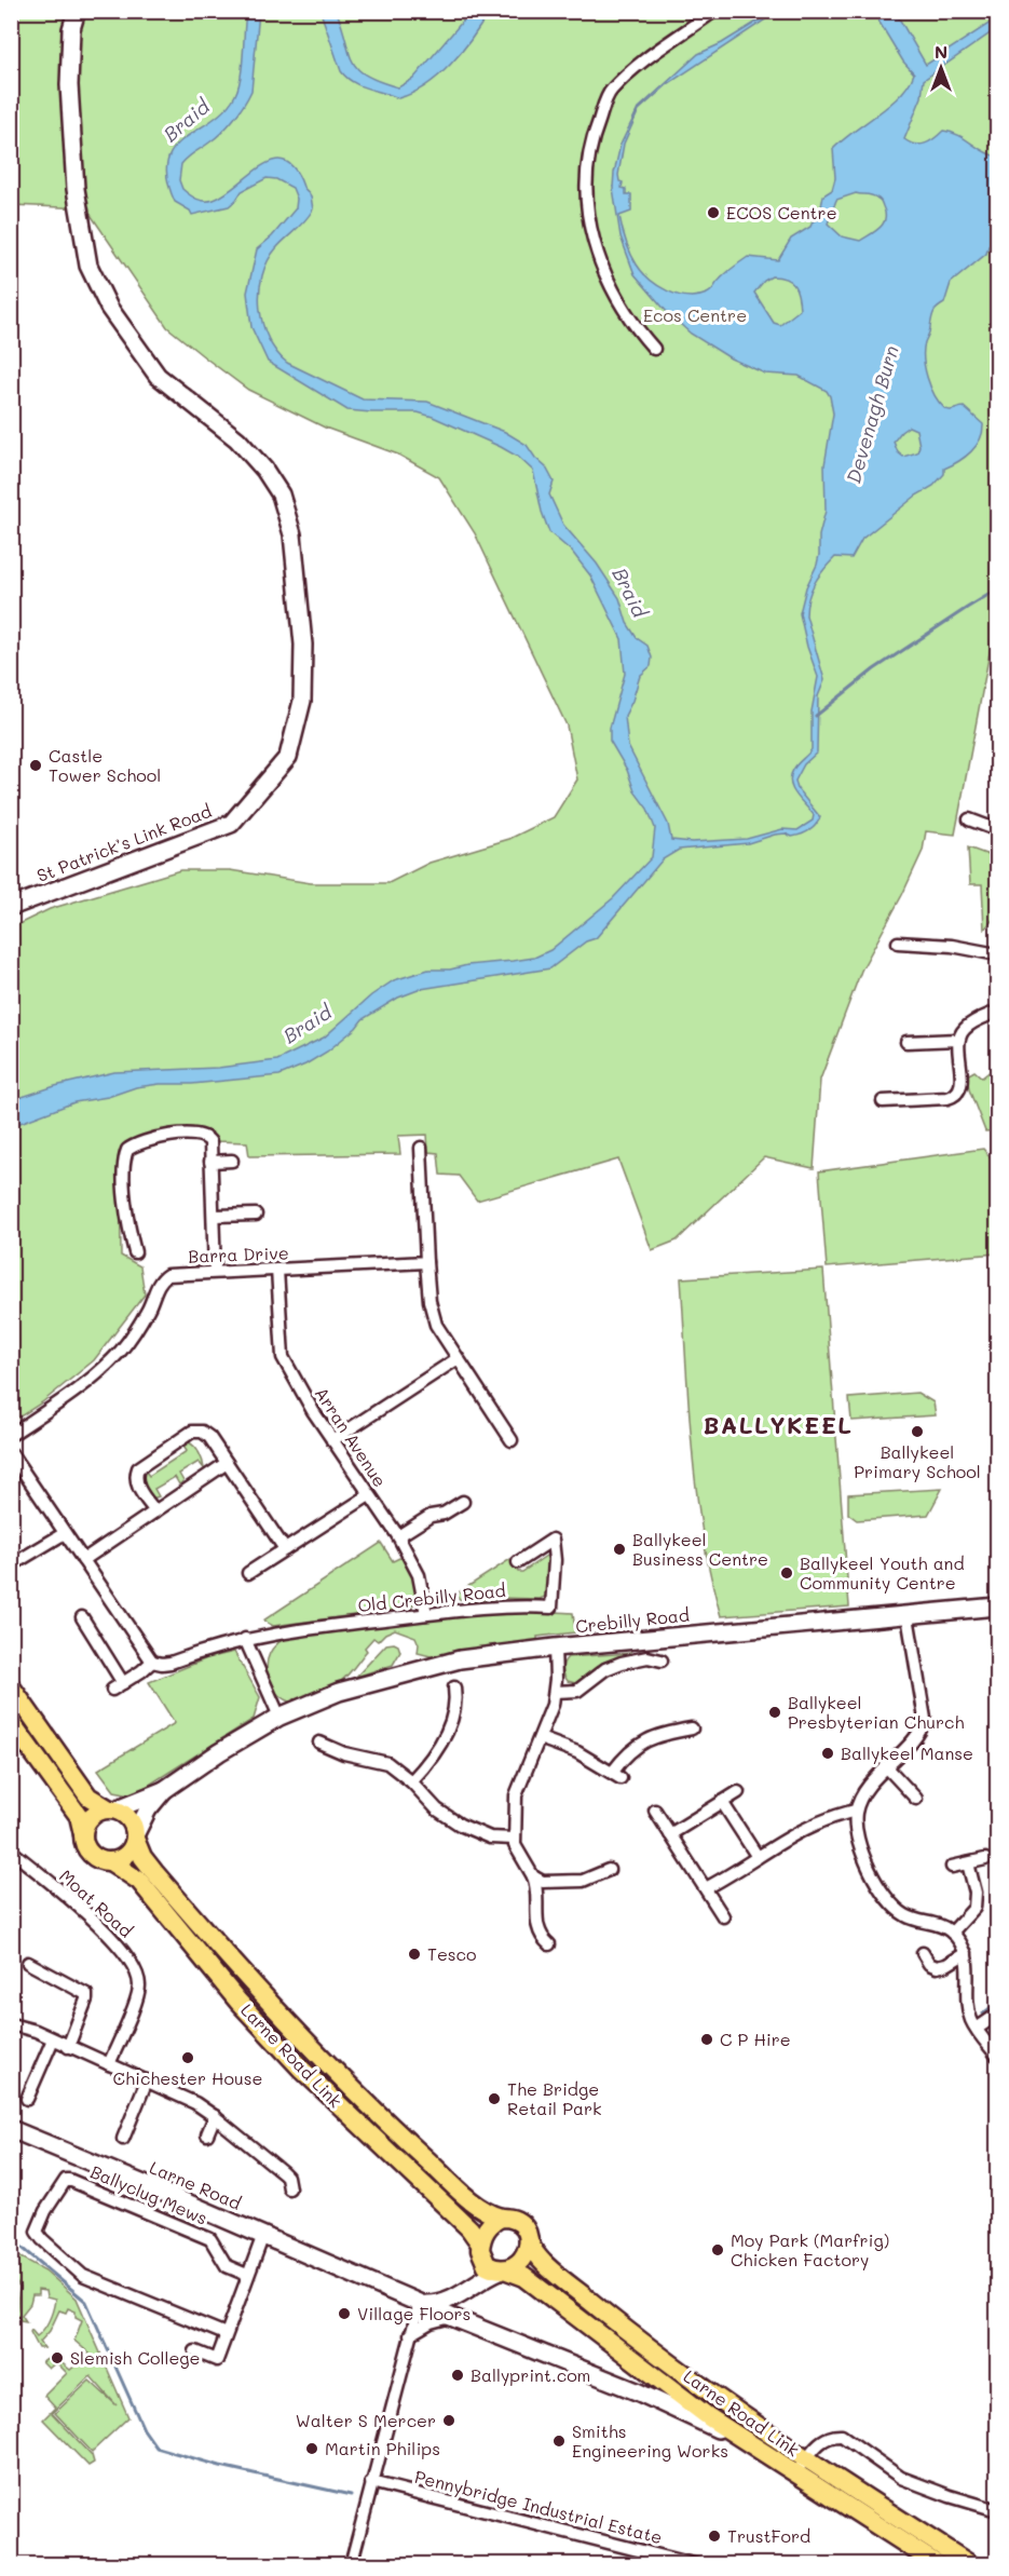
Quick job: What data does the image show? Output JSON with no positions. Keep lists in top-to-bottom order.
{
  "streets": {
    "main road": ["Larne Road Link"],
    "street": [
      "St Patrick’s Link Road",
      "Barra Drive",
      "Arran Avenue",
      "Old Crebilly Road",
      "Crebilly Road",
      "Moat Road",
      "Larne Road",
      "Ballyclug Mews",
      "Pennybridge Industrial Estate"
    ]
  },
  "crossings": [
    ["Barra Drive", "Arran Avenue"],
    ["Arran Avenue", "Old Crebilly Road"],
    ["Crebilly Road", "Larne Road Link"],
    ["Larne Road Link", "Larne Road"]
  ],
  "districts": ["BALLYKEEL"],
  "water": ["Braid", "Devenagh Burn"],
  "parks": ["Ecos Centre"],
  "places": [
    "ECOS Centre",
    "Castle Tower School",
    "Ballykeel Primary School",
    "Ballykeel Business Centre",
    "Ballykeel Youth and Community Centre",
    "Ballykeel Presbyterian Church",
    "Ballykeel Manse",
    "Tesco",
    "C P Hire",
    "Chichester House",
    "The Bridge Retail Park",
    "Moy Park (Marfrig) Chicken Factory",
    "Village Floors",
    "Slemish College",
    "Ballyprint.com",
    "Walter S Mercer",
    "Smiths Engineering Works",
    "Martin Philips",
    "TrustFord"
  ],
  "north": "top"
}
